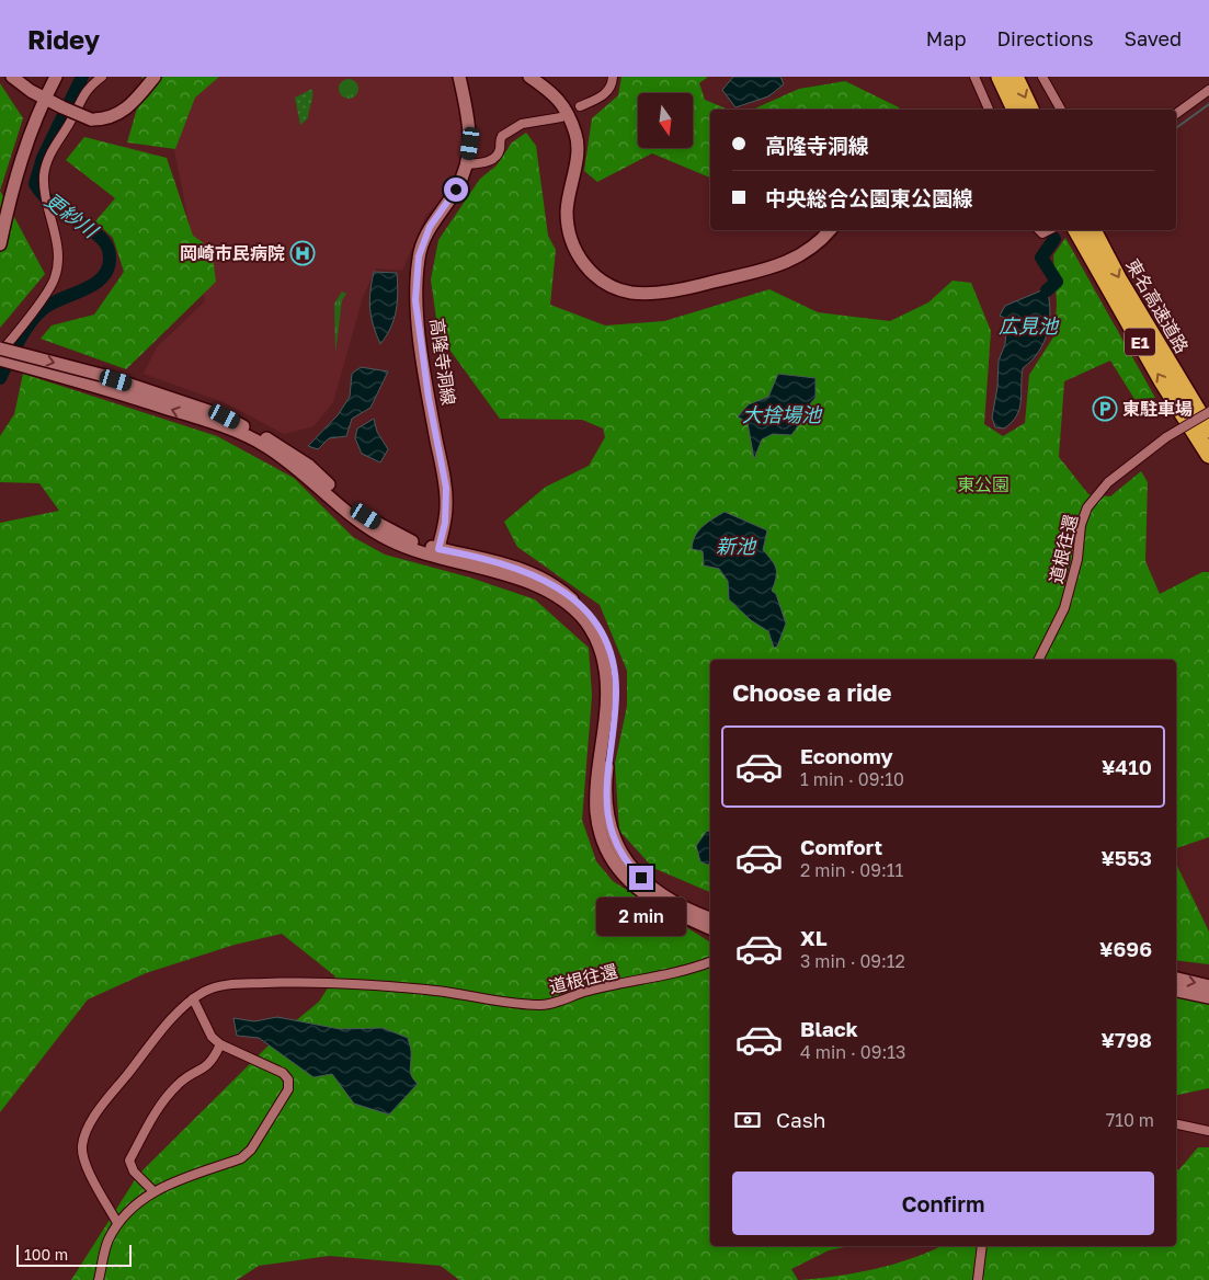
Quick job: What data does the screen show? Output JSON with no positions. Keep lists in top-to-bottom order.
{
  "streets": {
    "highway": ["東名高速道路", "E1"],
    "street": ["高隆寺洞線", "道根往還"]
  },
  "water": [
    "更紗川",
    "広見池",
    "大捨場池",
    "新池"
  ],
  "parks": ["東公園"],
  "places": {
    "hospital": ["岡崎市民病院"],
    "parking": ["東駐車場"]
  },
  "scale_bar": "100 m",
  "north": "bottom",
  "page": {
    "header": "Ridey",
    "nav": ["Map", "Directions", "Saved"],
    "banner": ["高隆寺洞線", "中央総合公園東公園線"],
    "heading": "Choose a ride",
    "list": [
      {
        "name": "Economy",
        "note": "1 min · 09:10",
        "value": "¥410"
      },
      {
        "name": "Comfort",
        "note": "2 min · 09:11",
        "value": "¥553"
      },
      {
        "name": "XL",
        "note": "3 min · 09:12",
        "value": "¥696"
      },
      {
        "name": "Black",
        "note": "4 min · 09:13",
        "value": "¥798"
      }
    ],
    "bubble": "2 min",
    "pay": ["Cash", "710 m"],
    "buttons": "Confirm",
    "scale": "100 m"
  }
}
